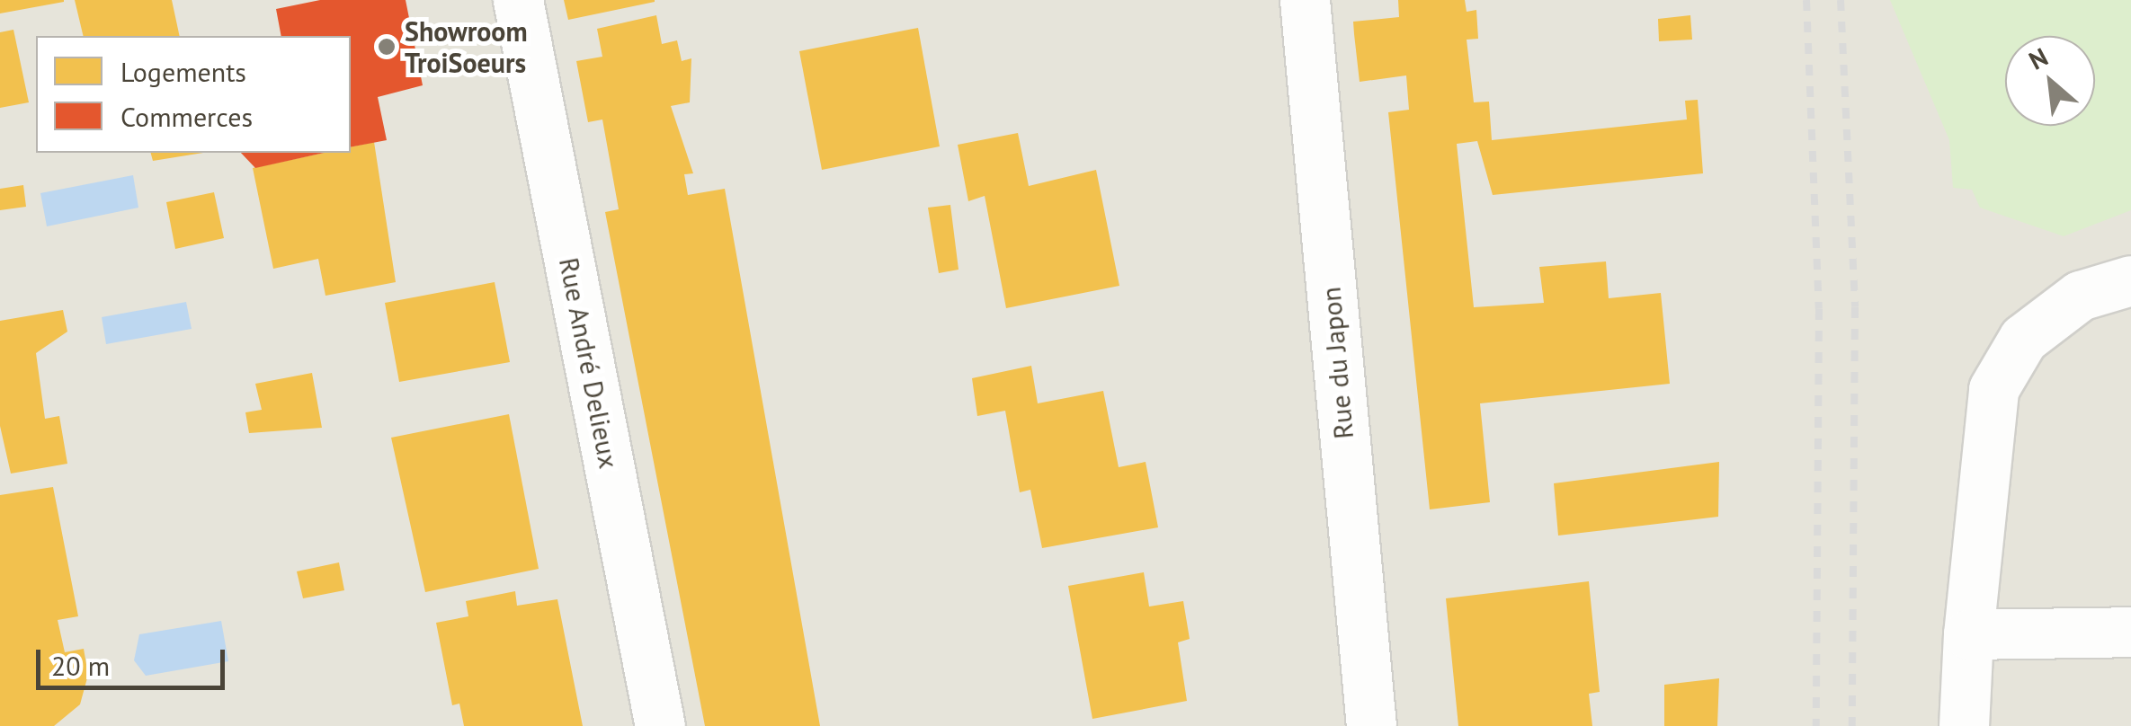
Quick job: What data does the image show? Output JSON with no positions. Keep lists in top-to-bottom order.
{
  "streets": {
    "street": ["Rue André Delieux", "Rue du Japon"]
  },
  "places": ["Showroom TroiSoeurs"],
  "legend": ["Logements", "Commerces"],
  "scale_bar": "20 m",
  "north": "top left"
}
